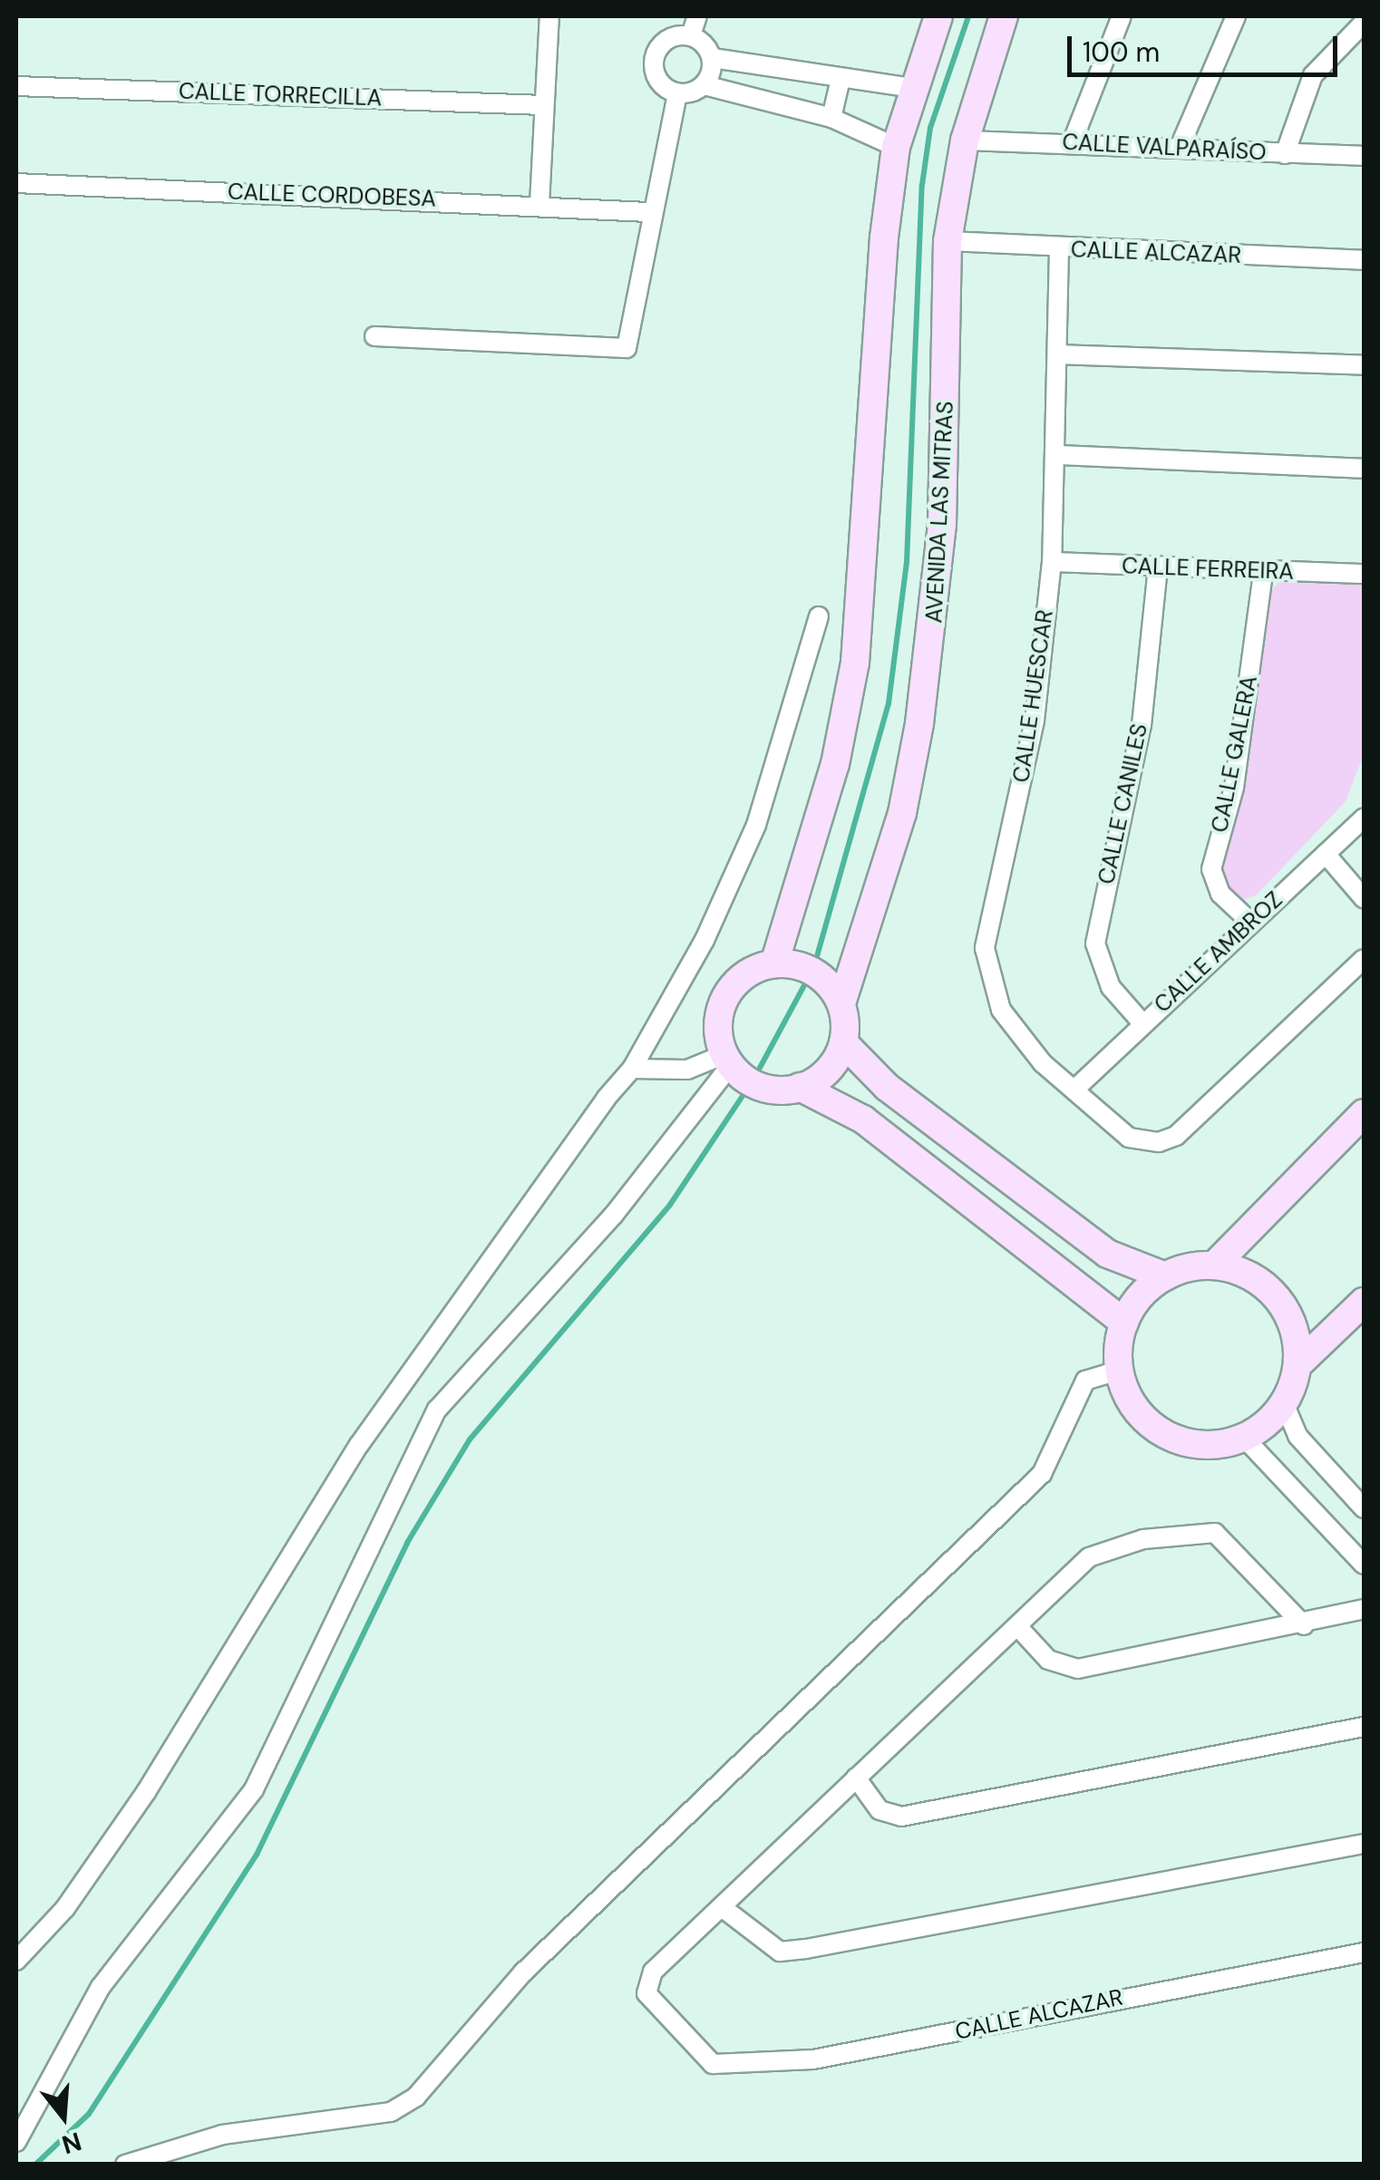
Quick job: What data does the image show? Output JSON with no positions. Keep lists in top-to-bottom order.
{
  "streets": {
    "street": [
      "CALLE TORRECILLA",
      "CALLE VALPARAÍSO",
      "CALLE CORDOBESA",
      "CALLE ALCAZAR",
      "AVENIDA LAS MITRAS",
      "CALLE FERREIRA",
      "CALLE HUESCAR",
      "CALLE GALERA",
      "CALLE CANILES",
      "CALLE AMBROZ"
    ]
  },
  "crossings": [
    ["CALLE VALPARAÍSO", "AVENIDA LAS MITRAS"],
    ["CALLE ALCAZAR", "AVENIDA LAS MITRAS"],
    ["CALLE ALCAZAR", "CALLE HUESCAR"],
    ["CALLE FERREIRA", "CALLE HUESCAR"],
    ["CALLE FERREIRA", "CALLE GALERA"],
    ["CALLE FERREIRA", "CALLE CANILES"],
    ["CALLE HUESCAR", "CALLE AMBROZ"],
    ["CALLE GALERA", "CALLE AMBROZ"],
    ["CALLE CANILES", "CALLE AMBROZ"]
  ],
  "scale_bar": "100 m",
  "north": "bottom"
}
